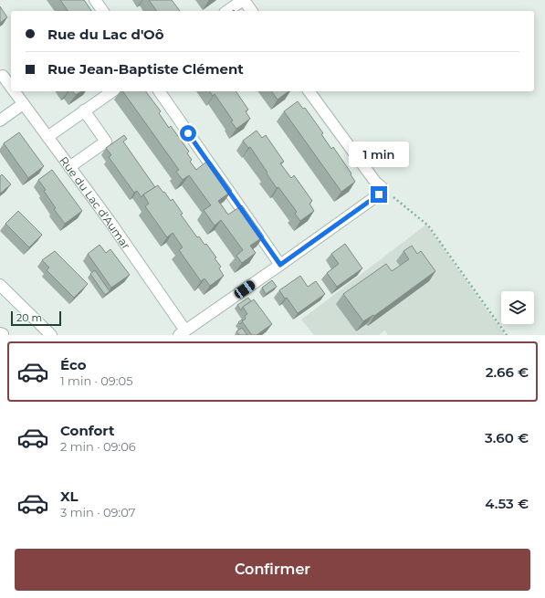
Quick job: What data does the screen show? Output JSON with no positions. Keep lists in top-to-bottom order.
{
  "streets": {
    "street": ["Rue du Lac d'Aumar"]
  },
  "scale_bar": "20 m",
  "page": {
    "banner": ["Rue du Lac d'Oô", "Rue Jean-Baptiste Clément"],
    "bubble": "1 min",
    "scale": "20 m",
    "list": [
      {
        "name": "Éco",
        "note": "1 min · 09:05",
        "value": "2.66 €"
      },
      {
        "name": "Confort",
        "note": "2 min · 09:06",
        "value": "3.60 €"
      },
      {
        "name": "XL",
        "note": "3 min · 09:07",
        "value": "4.53 €"
      }
    ],
    "buttons": "Confirmer"
  }
}
